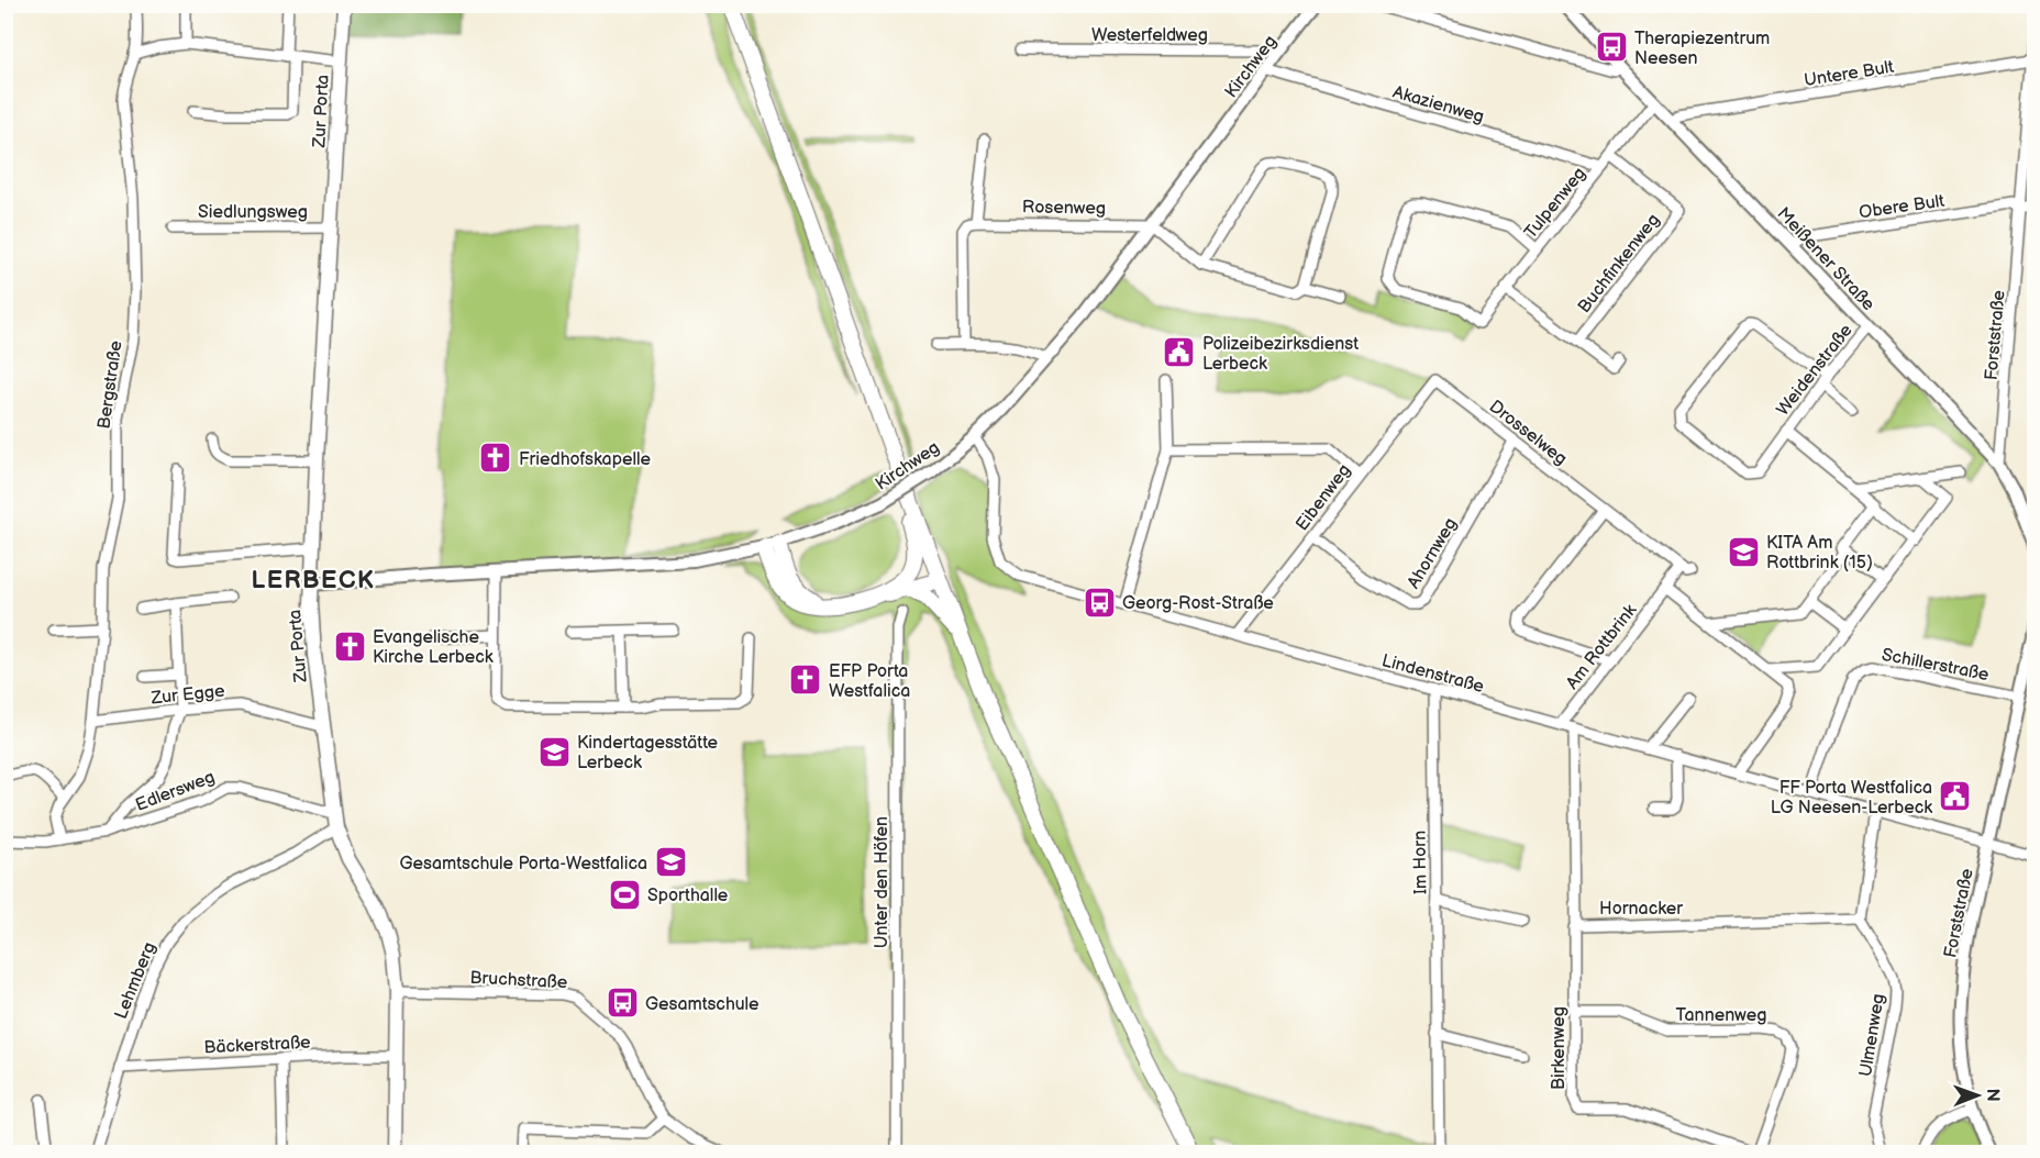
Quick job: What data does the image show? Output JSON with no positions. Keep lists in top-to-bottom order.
{
  "streets": {
    "main road": ["Zur Porta"],
    "street": [
      "Westerfeldweg",
      "Kirchweg",
      "Untere Bult",
      "Akazienweg",
      "Tulpenweg",
      "Obere Bult",
      "Rosenweg",
      "Siedlungsweg",
      "Meißener Straße",
      "Buchfinkenweg",
      "Forststraße",
      "Weidenstraße",
      "Bergstraße",
      "Drosselweg",
      "Eibenweg",
      "Ahornweg",
      "Am Rottbrink",
      "Schillerstraße",
      "Lindenstraße",
      "Zur Egge",
      "Edlersweg",
      "Im Horn",
      "Unter den Höfen",
      "Hornacker",
      "Bruchstraße",
      "Lehmberg",
      "Tannenweg",
      "Ulmenweg",
      "Bäckerstraße",
      "Birkenweg"
    ]
  },
  "crossings": [
    ["Westerfeldweg", "Kirchweg"],
    ["Kirchweg", "Akazienweg"],
    ["Kirchweg", "Zur Porta"],
    ["Kirchweg", "Rosenweg"],
    ["Kirchweg", "Lindenstraße"],
    ["Untere Bult", "Meißener Straße"],
    ["Untere Bult", "Forststraße"],
    ["Akazienweg", "Tulpenweg"],
    ["Zur Porta", "Siedlungsweg"],
    ["Zur Porta", "Zur Egge"],
    ["Zur Porta", "Edlersweg"],
    ["Zur Porta", "Bruchstraße"],
    ["Zur Porta", "Lehmberg"],
    ["Zur Porta", "Bäckerstraße"],
    ["Tulpenweg", "Meißener Straße"],
    ["Tulpenweg", "Buchfinkenweg"],
    ["Obere Bult", "Meißener Straße"],
    ["Obere Bult", "Forststraße"],
    ["Meißener Straße", "Forststraße"],
    ["Meißener Straße", "Weidenstraße"],
    ["Forststraße", "Schillerstraße"],
    ["Forststraße", "Lindenstraße"],
    ["Bergstraße", "Zur Egge"],
    ["Bergstraße", "Edlersweg"],
    ["Drosselweg", "Eibenweg"],
    ["Drosselweg", "Ahornweg"],
    ["Drosselweg", "Am Rottbrink"],
    ["Eibenweg", "Ahornweg"],
    ["Eibenweg", "Lindenstraße"],
    ["Am Rottbrink", "Lindenstraße"],
    ["Schillerstraße", "Lindenstraße"],
    ["Lindenstraße", "Im Horn"],
    ["Lindenstraße", "Hornacker"],
    ["Hornacker", "Ulmenweg"],
    ["Hornacker", "Birkenweg"],
    ["Lehmberg", "Bäckerstraße"],
    ["Tannenweg", "Birkenweg"]
  ],
  "districts": ["LERBECK"],
  "places": {
    "bus stop": ["Therapiezentrum Neesen", "Georg-Rost-Straße", "Gesamtschule"],
    "public building": ["Polizeibezirksdienst Lerbeck", "FF Porta Westfalica LG Neesen-Lerbeck"],
    "church": ["Friedhofskapelle", "Evangelische Kirche Lerbeck", "EFP Porta Westfalica"],
    "school or university": ["KITA Am Rottbrink (15)", "Kindertagesstätte Lerbeck", "Gesamtschule Porta-Westfalica"],
    "sports": ["Sporthalle"]
  },
  "north": "right"
}
